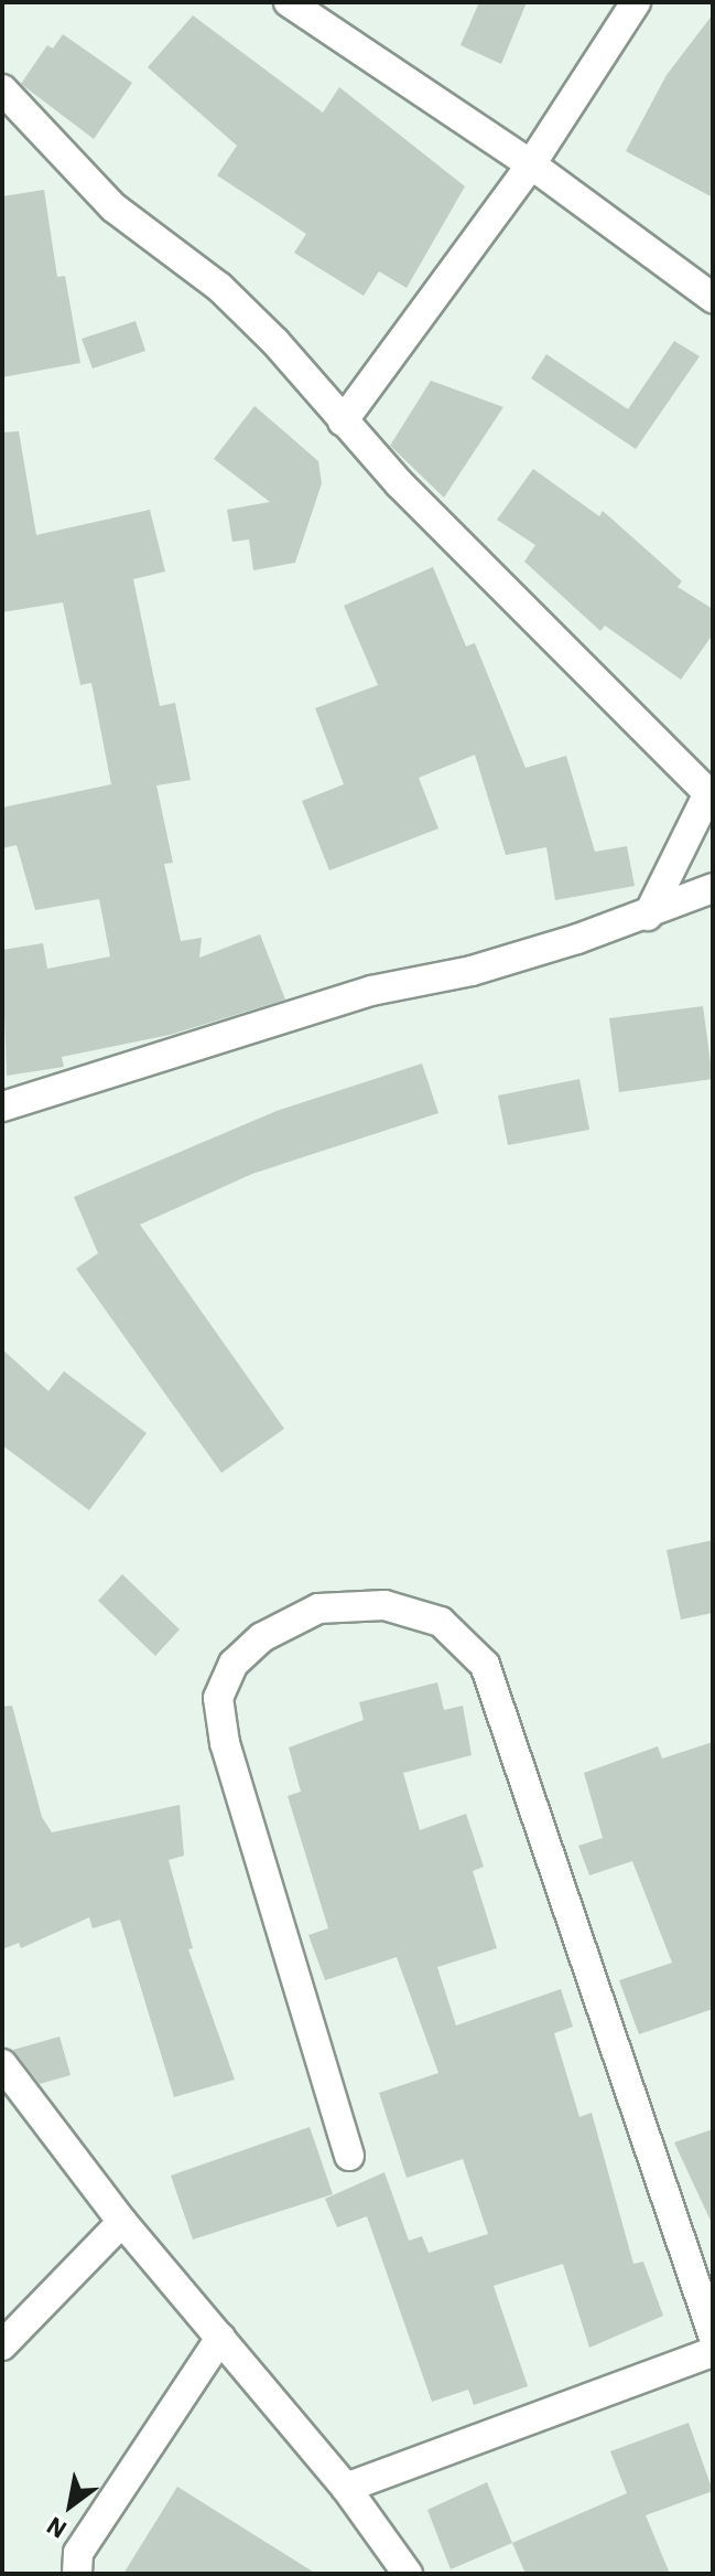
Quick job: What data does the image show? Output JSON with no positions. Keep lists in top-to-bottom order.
{
  "north": "bottom left"
}
